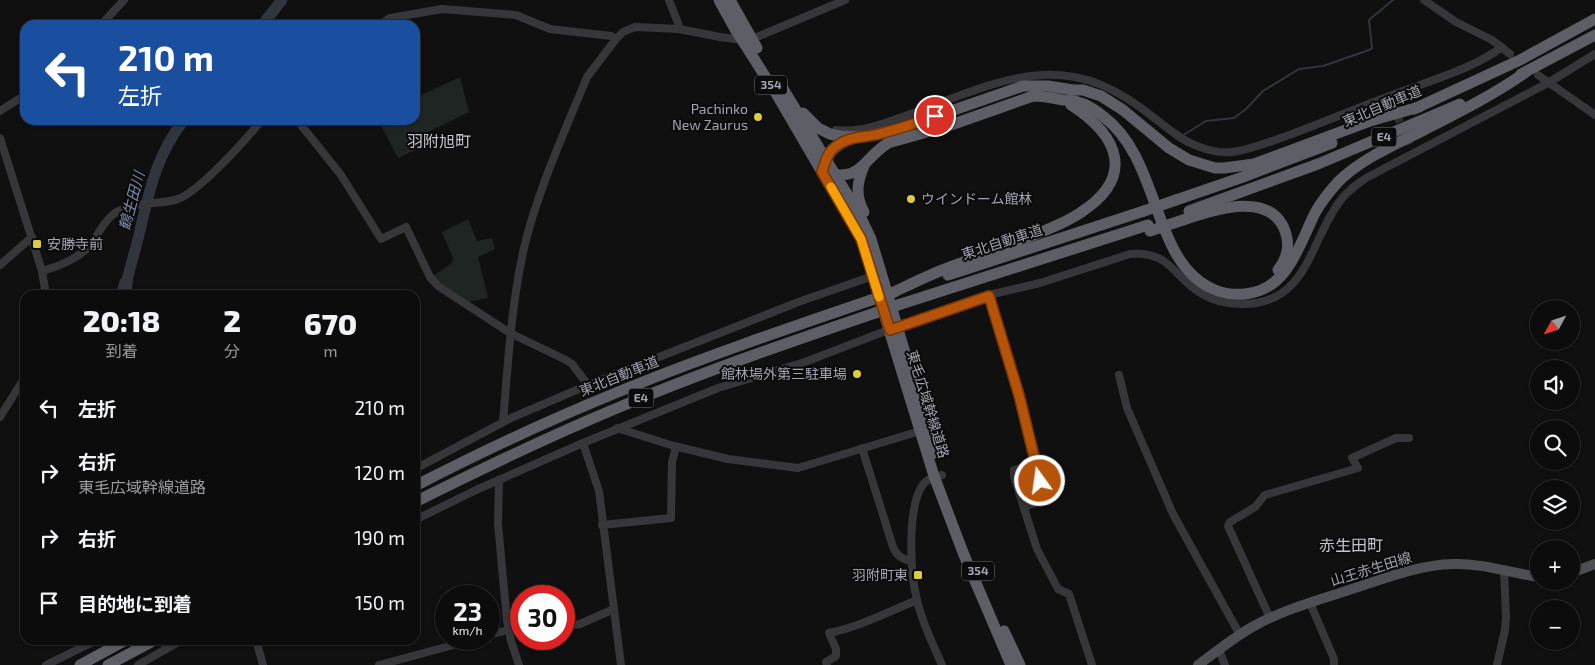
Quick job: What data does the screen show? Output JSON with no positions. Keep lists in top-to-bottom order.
{
  "streets": {
    "highway": [
      "354",
      "東北自動車道",
      "E4",
      "東毛広域幹線道路"
    ],
    "main road": ["山王赤生田線"]
  },
  "districts": ["羽附旭町", "赤生田町"],
  "water": ["鶴生田川"],
  "places": {
    "other": ["Pachinko New Zaurus", "ウインドーム館林", "館林場外第三駐車場"],
    "transit": ["安勝寺前", "羽附町東"]
  },
  "north": "bottom left",
  "page": {
    "turn": ["210 m", "左折"],
    "eta": [
      "20:18",
      "到着",
      "2",
      "分",
      "670",
      "m"
    ],
    "map_buttons": ["+", "−"],
    "list": [
      {
        "name": "左折",
        "value": "210 m"
      },
      {
        "name": "右折",
        "note": "東毛広域幹線道路",
        "value": "120 m"
      },
      {
        "name": "右折",
        "value": "190 m"
      },
      {
        "name": "目的地に到着",
        "value": "150 m"
      }
    ],
    "speed": "23 km/h",
    "limit": "30"
  }
}
